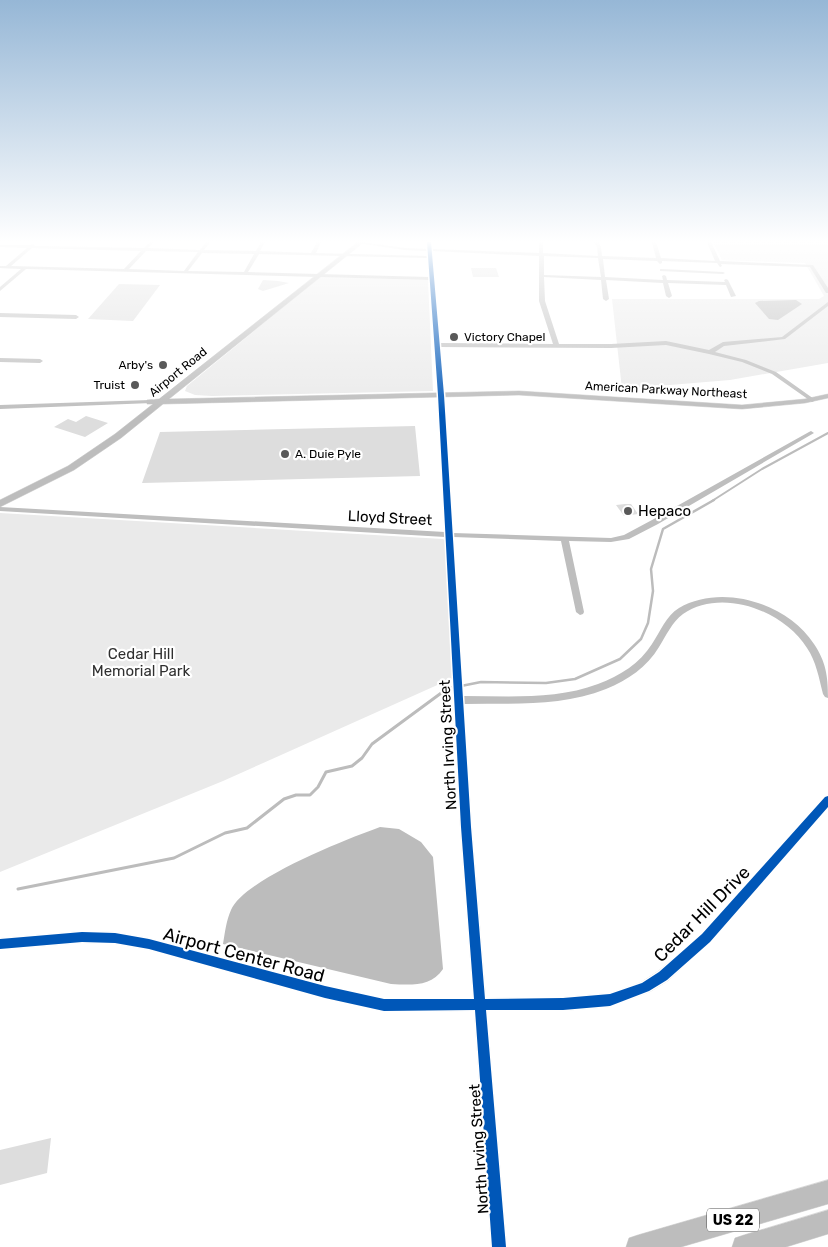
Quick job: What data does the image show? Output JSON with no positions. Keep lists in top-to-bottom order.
{
  "streets": {
    "highway": ["US 22"],
    "main road": ["Airport Road", "American Parkway Northeast"],
    "street": [
      "Lloyd Street",
      "North Irving Street",
      "Cedar Hill Drive",
      "Airport Center Road"
    ]
  },
  "crossings": [
    ["American Parkway Northeast", "North Irving Street"],
    ["Lloyd Street", "North Irving Street"],
    ["North Irving Street", "Cedar Hill Drive"],
    ["North Irving Street", "Airport Center Road"],
    ["Cedar Hill Drive", "Airport Center Road"]
  ],
  "parks": ["Cedar Hill Memorial Park"],
  "places": [
    "Victory Chapel",
    "Arby's",
    "Truist",
    "A. Duie Pyle",
    "Hepaco"
  ]
}
